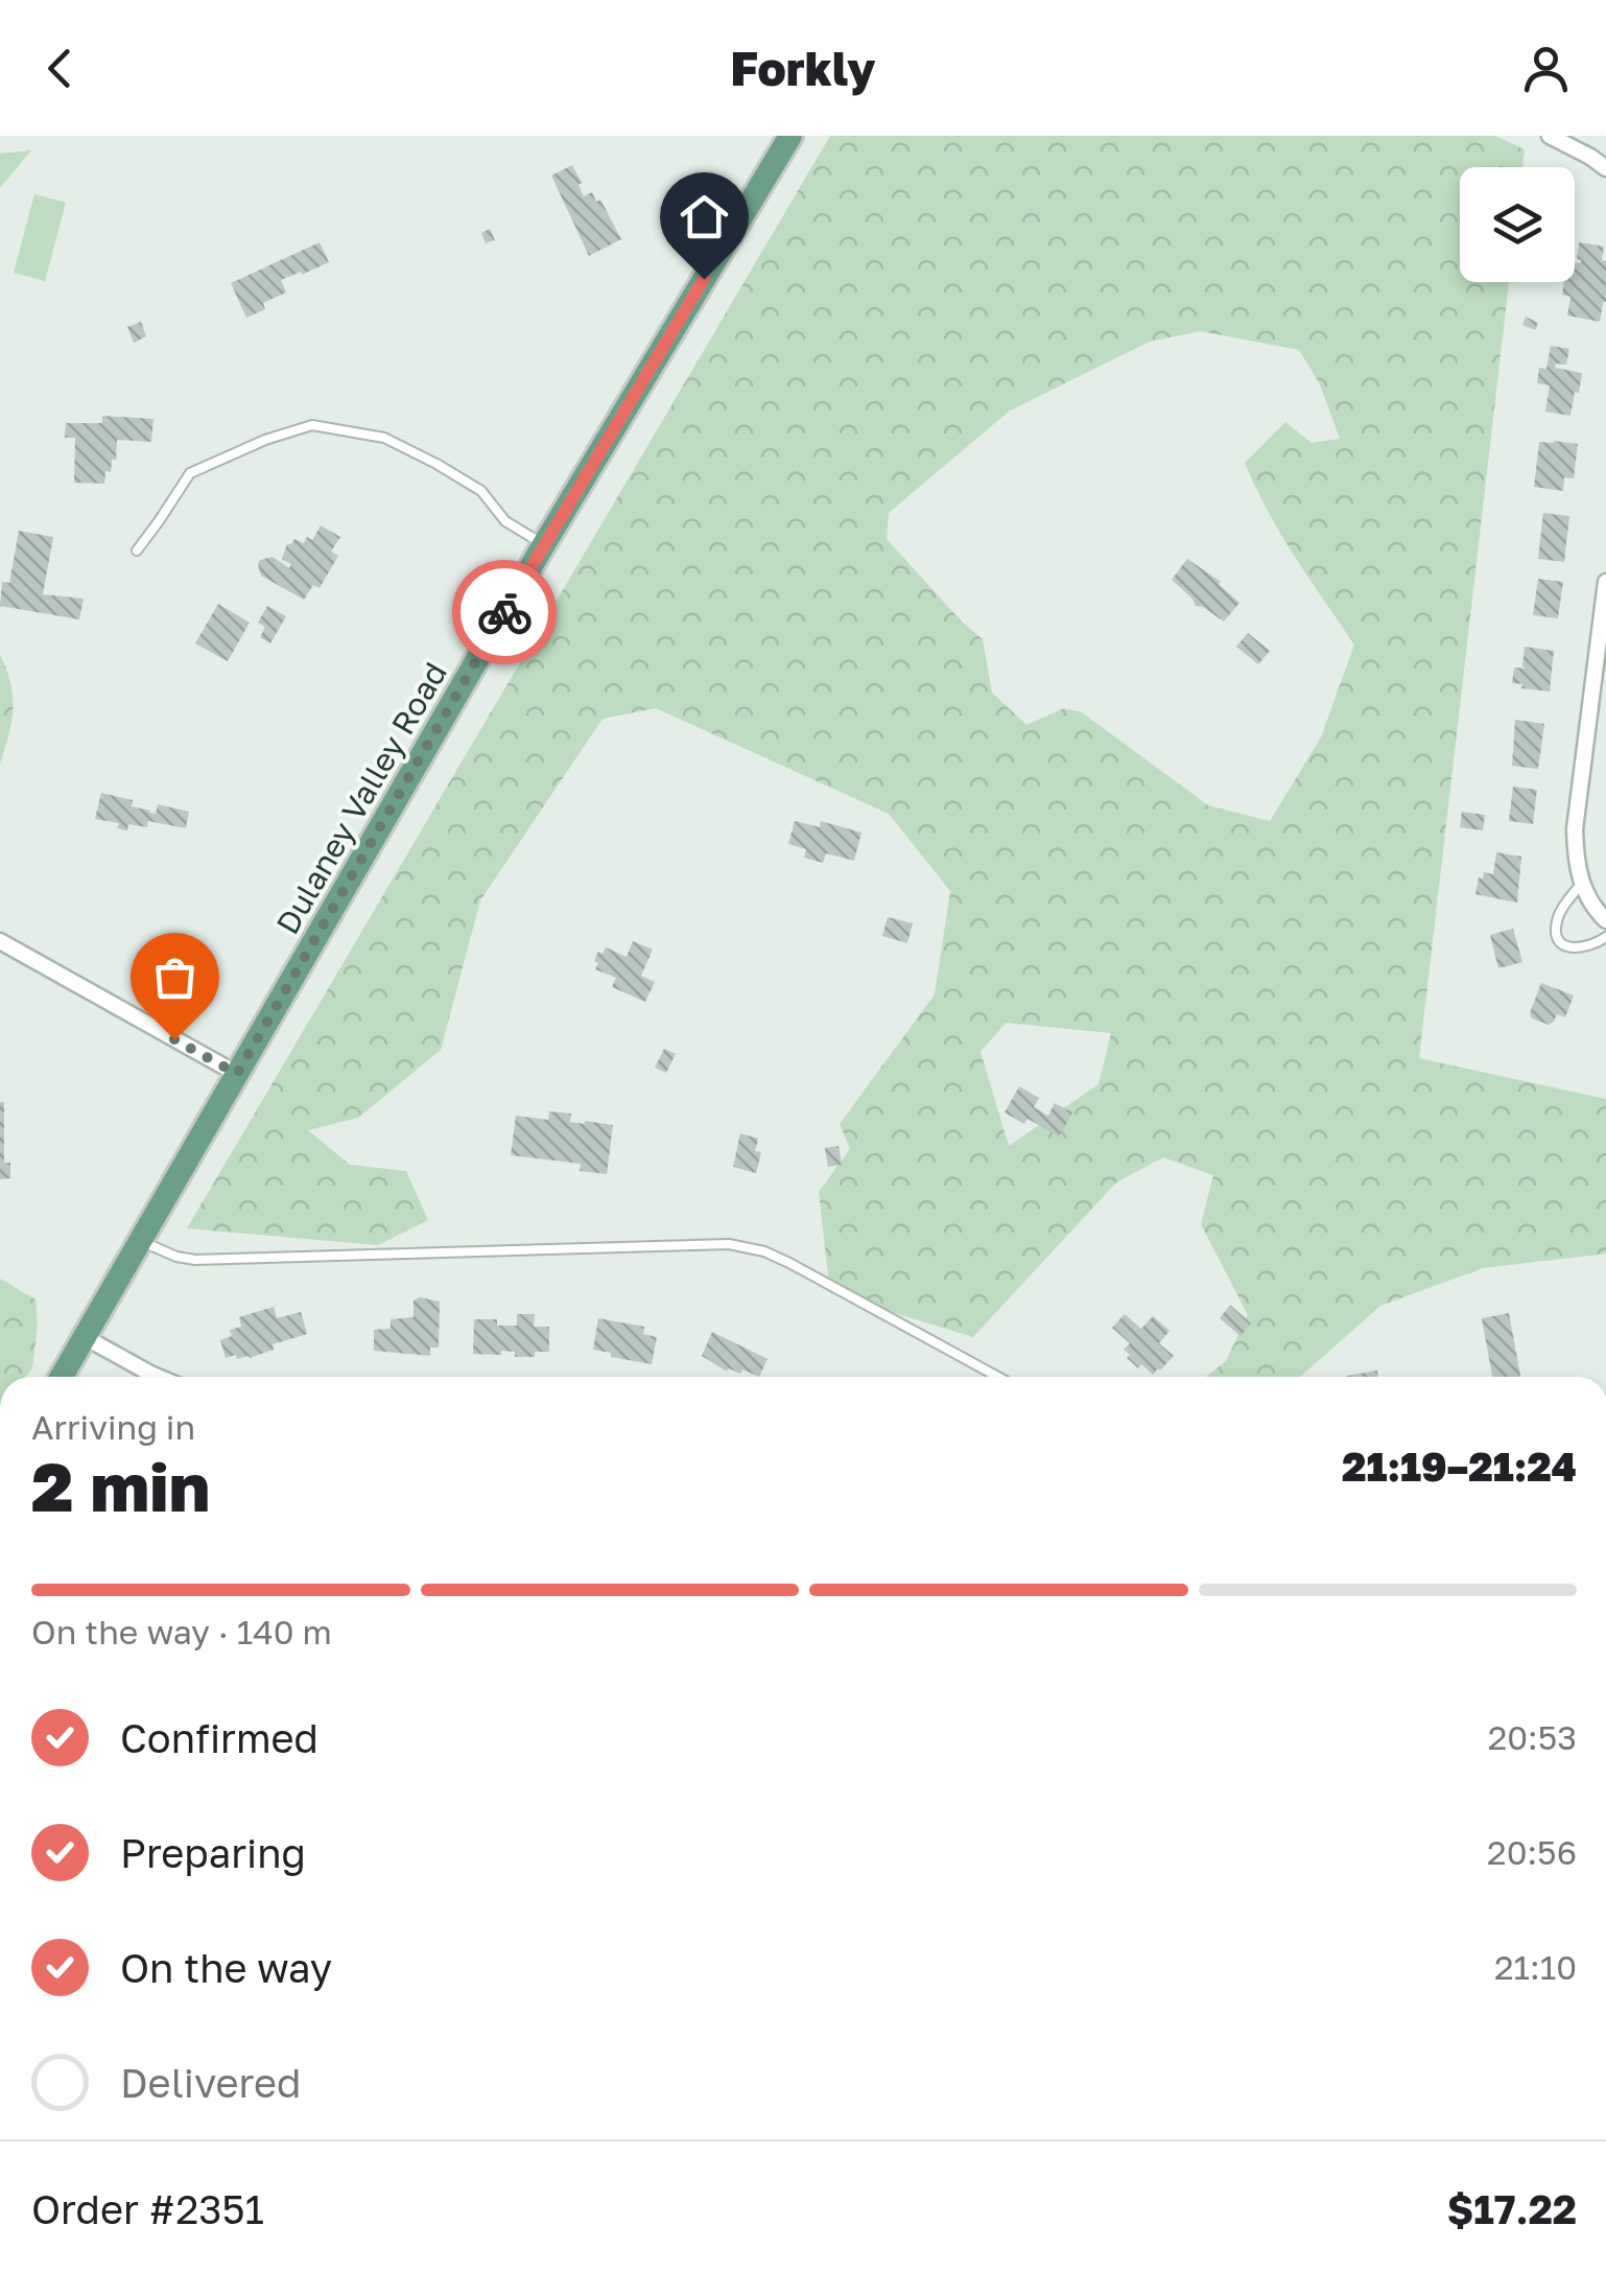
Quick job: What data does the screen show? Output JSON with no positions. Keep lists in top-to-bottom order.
{
  "streets": {
    "main road": ["Dulaney Valley Road"]
  },
  "page": {
    "header": "Forkly",
    "heading": ["2 min", "Arriving in", "21:19–21:24"],
    "panel": ["Order #2351", "$17.22"],
    "bar": "On the way · 140 m",
    "list": [
      ["Confirmed", "20:53"],
      ["Preparing", "20:56"],
      ["On the way", "21:10"],
      "Delivered"
    ]
  }
}
